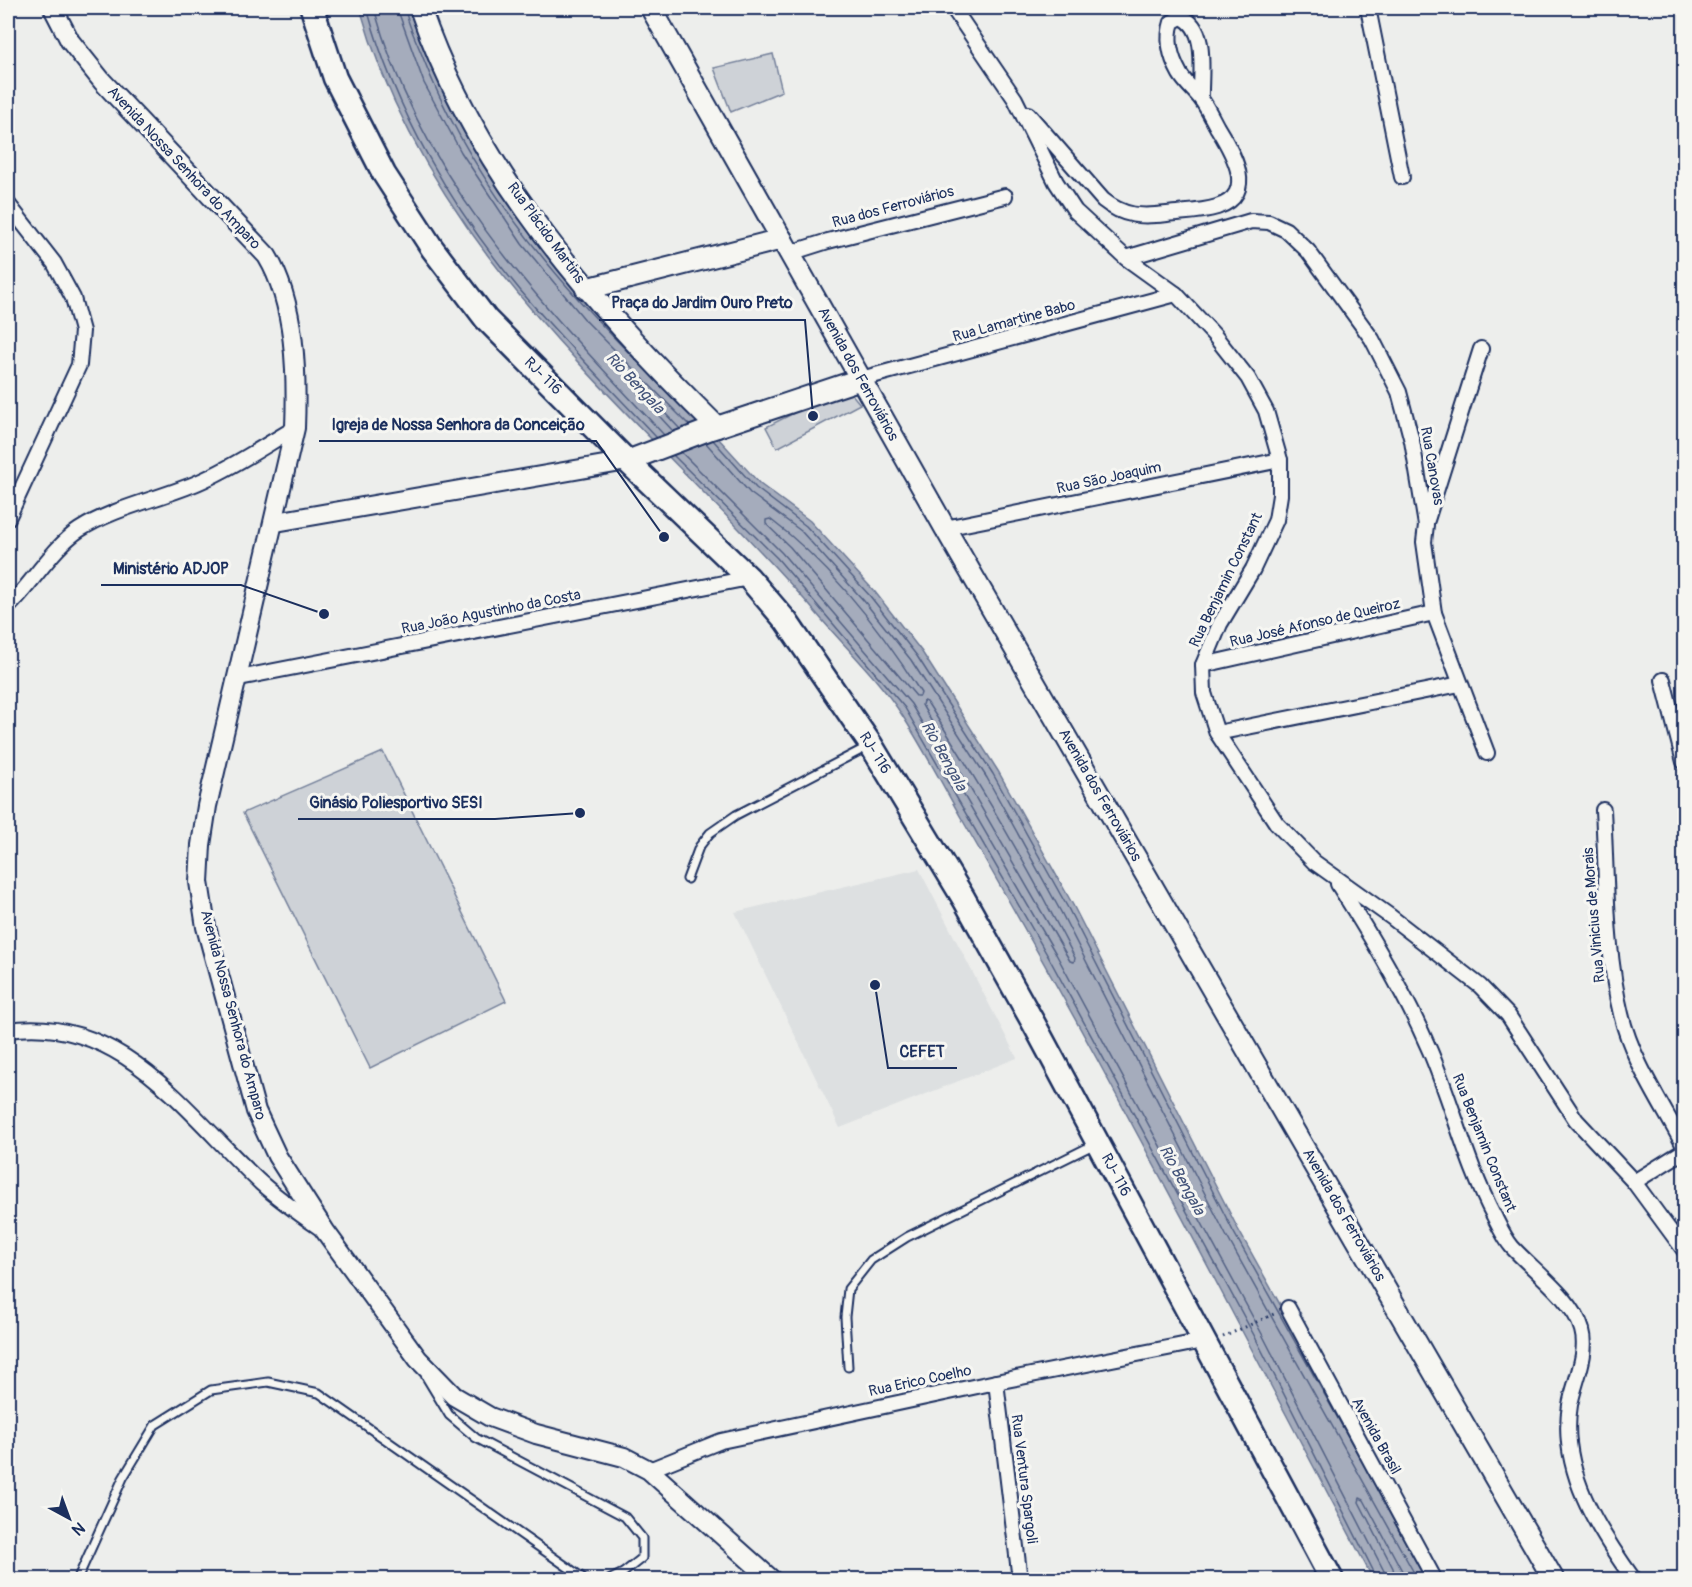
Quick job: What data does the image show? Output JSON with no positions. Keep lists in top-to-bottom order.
{
  "streets": {
    "main road": ["Rua Plácido Martins", "Avenida dos Ferroviários", "RJ- 116"],
    "street": [
      "Avenida Nossa Senhora do Amparo",
      "Rua dos Ferroviários",
      "Rua Lamartine Babo",
      "Rua Canovas",
      "Rua São Joaquim",
      "Rua Benjamin Constant",
      "Rua João Agustinho da Costa",
      "Rua José Afonso de Queiroz",
      "Rua Vinicius de Morais",
      "Rua Erico Coelho",
      "Avenida Brasil",
      "Rua Ventura Spargoli"
    ]
  },
  "crossings": [
    ["Avenida Nossa Senhora do Amparo", "Rua João Agustinho da Costa"],
    ["Avenida Nossa Senhora do Amparo", "Rua Erico Coelho"],
    ["Rua dos Ferroviários", "Avenida dos Ferroviários"],
    ["Rua Lamartine Babo", "Avenida dos Ferroviários"],
    ["Rua Lamartine Babo", "Rua Benjamin Constant"],
    ["Avenida dos Ferroviários", "Rua São Joaquim"],
    ["RJ- 116", "Rua João Agustinho da Costa"],
    ["RJ- 116", "Rua Erico Coelho"],
    ["Rua Canovas", "Rua Benjamin Constant"],
    ["Rua Canovas", "Rua José Afonso de Queiroz"],
    ["Rua São Joaquim", "Rua Benjamin Constant"],
    ["Rua Benjamin Constant", "Rua José Afonso de Queiroz"],
    ["Rua Erico Coelho", "Rua Ventura Spargoli"]
  ],
  "water": ["Rio Bengala"],
  "places": [
    "Praça do Jardim Ouro Preto",
    "Igreja de Nossa Senhora da Conceição",
    "Ministério ADJOP",
    "Ginásio Poliesportivo SESI",
    "CEFET"
  ],
  "north": "bottom right"
}
